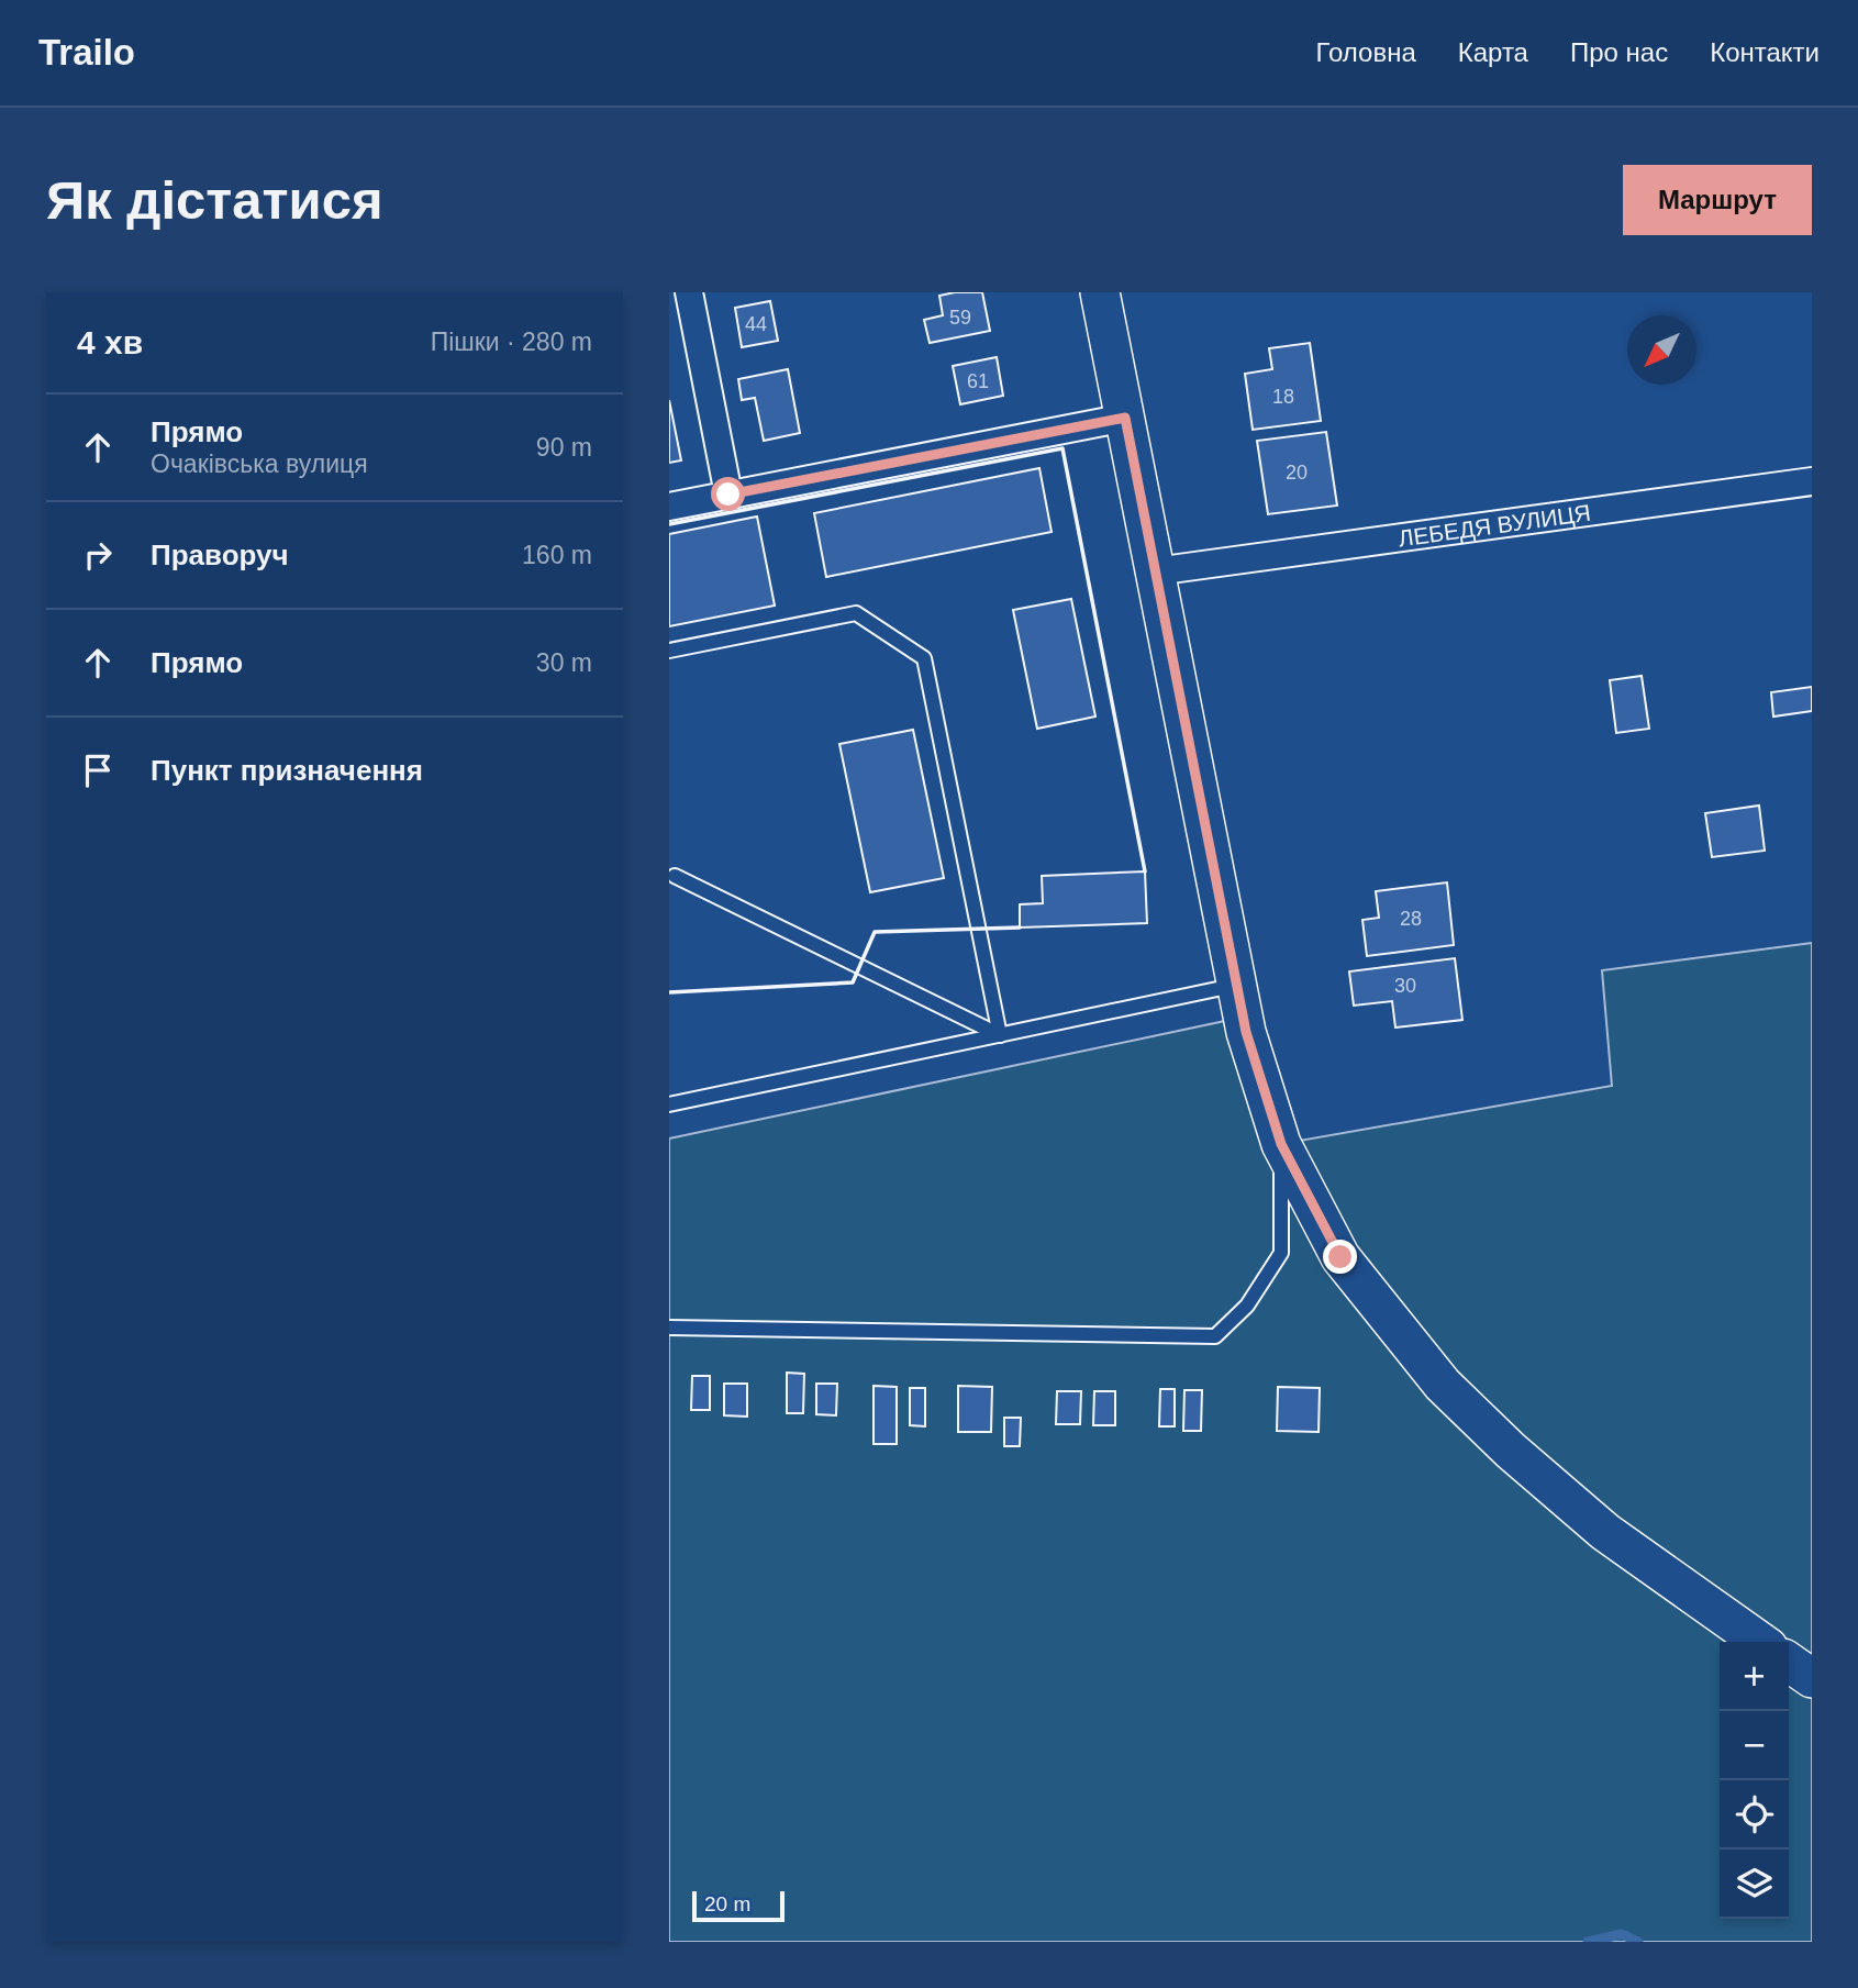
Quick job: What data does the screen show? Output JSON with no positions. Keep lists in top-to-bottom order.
{
  "streets": {
    "street": ["ЛЕБЕДЯ ВУЛИЦЯ"]
  },
  "house_numbers": [
    "59",
    "44",
    "61",
    "18",
    "20",
    "28",
    "30"
  ],
  "scale_bar": "20 m",
  "north": "bottom left",
  "page": {
    "header": "Trailo",
    "nav": [
      "Головна",
      "Карта",
      "Про нас",
      "Контакти"
    ],
    "buttons": "Маршрут",
    "title": "Як дістатися",
    "heading": ["4 хв", "Пішки · 280 m"],
    "list": [
      ["Прямо", "Очаківська вулиця", "90 m"],
      ["Праворуч", "160 m"],
      ["Прямо", "30 m"],
      "Пункт призначення"
    ],
    "map_buttons": ["+", "−"],
    "scale": "20 m"
  }
}
